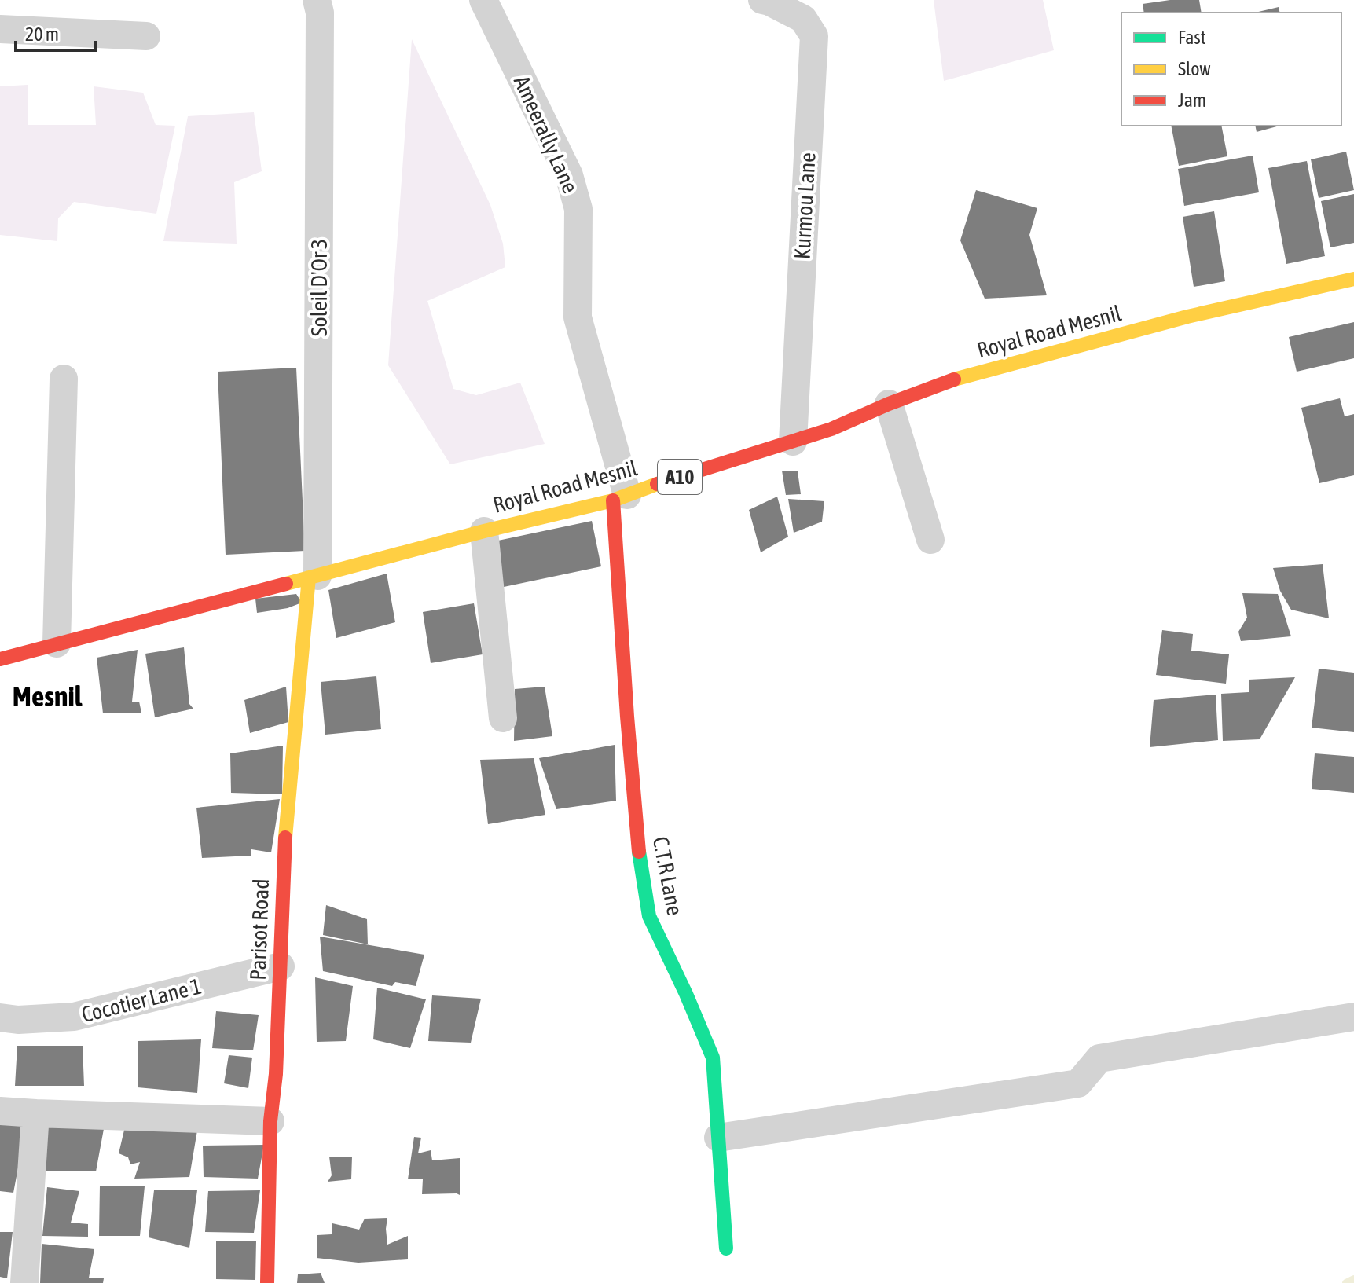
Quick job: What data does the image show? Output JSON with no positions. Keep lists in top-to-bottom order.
{
  "streets": {
    "street": [
      "Ameerally Lane",
      "Kurmou Lane",
      "Soleil D'Or 3",
      "Royal Road Mesnil",
      "A10",
      "C.T.R Lane",
      "Parisot Road",
      "Cocotier Lane 1"
    ]
  },
  "crossings": [
    ["Ameerally Lane", "Royal Road Mesnil"],
    ["Ameerally Lane", "C.T.R Lane"],
    ["Kurmou Lane", "Royal Road Mesnil"],
    ["Soleil D'Or 3", "Royal Road Mesnil"],
    ["Soleil D'Or 3", "Parisot Road"],
    ["Royal Road Mesnil", "C.T.R Lane"],
    ["Royal Road Mesnil", "Parisot Road"],
    ["Parisot Road", "Cocotier Lane 1"]
  ],
  "districts": ["Mesnil"],
  "legend": ["Fast", "Slow", "Jam"],
  "scale_bar": "20 m"
}
